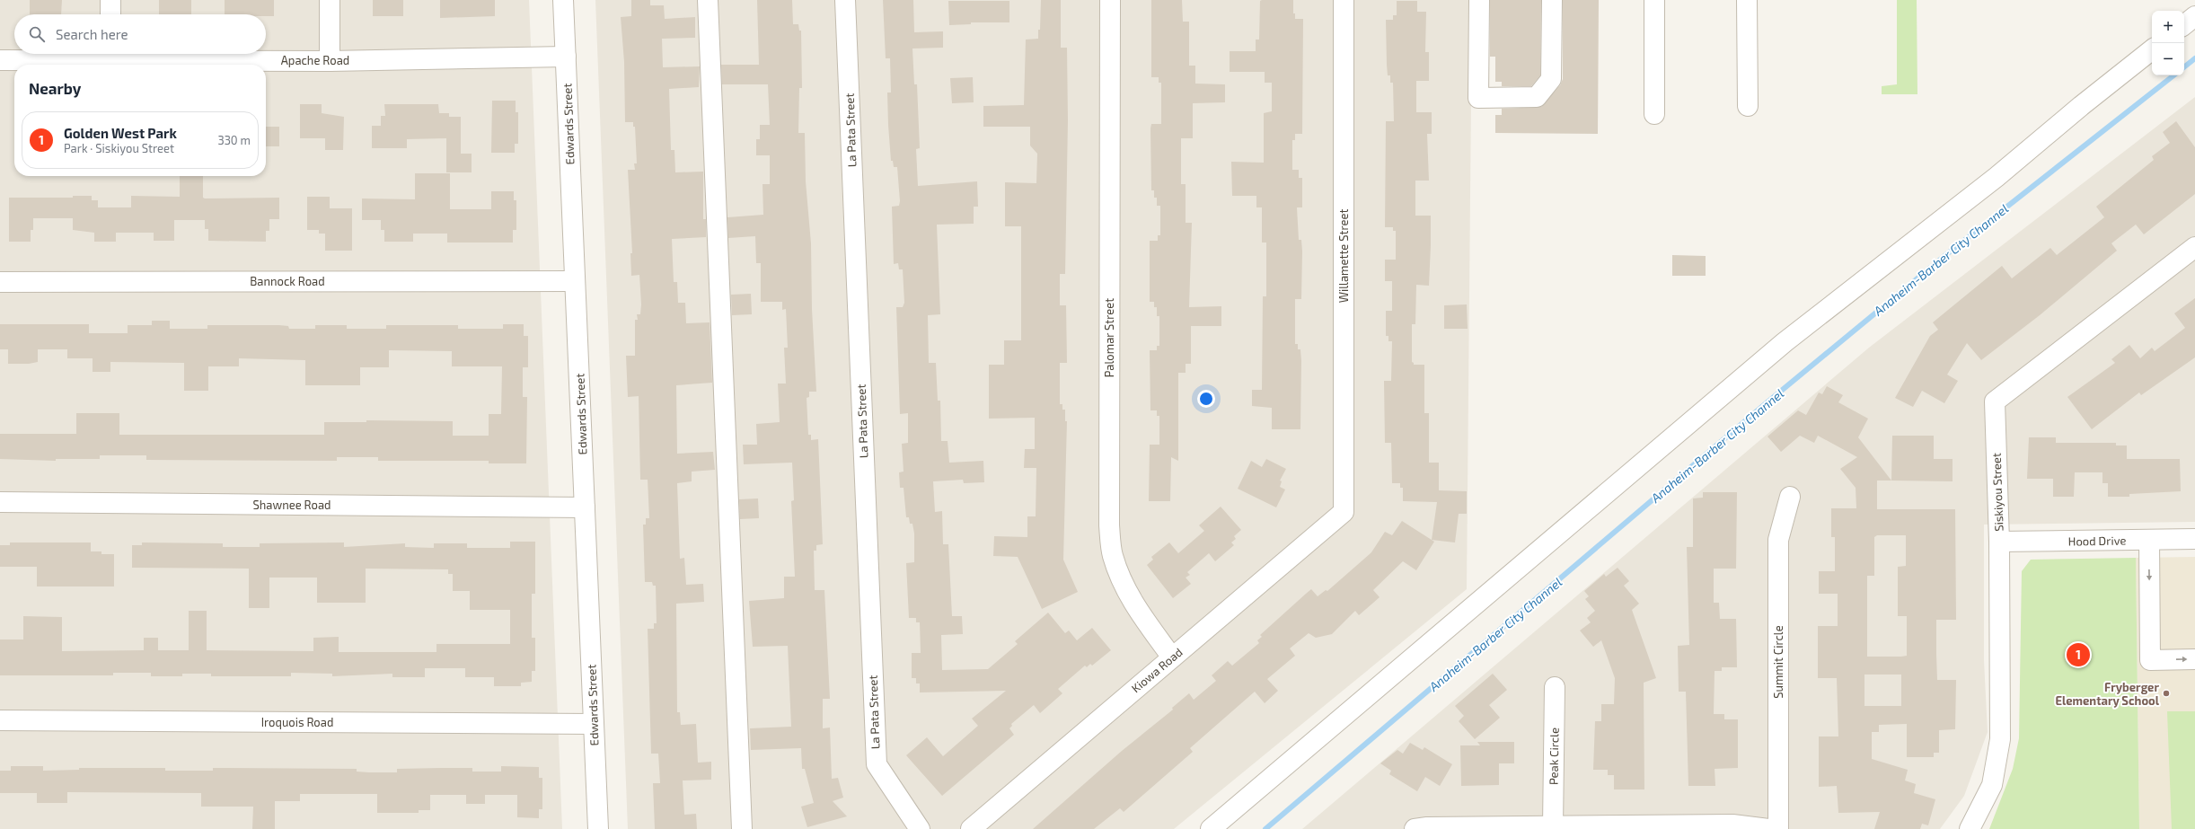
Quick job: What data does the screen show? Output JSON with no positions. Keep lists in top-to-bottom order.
{
  "streets": {
    "street": [
      "Apache Road",
      "Edwards Street",
      "La Pata Street",
      "Willamette Street",
      "Bannock Road",
      "Palomar Street",
      "Siskiyou Street",
      "Shawnee Road",
      "Hood Drive",
      "Summit Circle",
      "Kiowa Road",
      "Iroquois Road",
      "Peak Circle"
    ]
  },
  "crossings": [
    ["Apache Road", "Edwards Street"],
    ["Edwards Street", "Bannock Road"],
    ["Edwards Street", "Shawnee Road"],
    ["Edwards Street", "Iroquois Road"],
    ["Willamette Street", "Kiowa Road"],
    ["Palomar Street", "Kiowa Road"],
    ["Siskiyou Street", "Hood Drive"]
  ],
  "water": ["Anaheim-Barber City Channel"],
  "places": ["Fryberger Elementary School"],
  "page": {
    "map_buttons": ["+", "−"],
    "search": "Search here",
    "heading": "Nearby",
    "list": [
      {
        "mark": "1",
        "name": "Golden West Park",
        "note": "Park · Siskiyou Street",
        "value": "330 m"
      }
    ],
    "pins": "1"
  }
}
